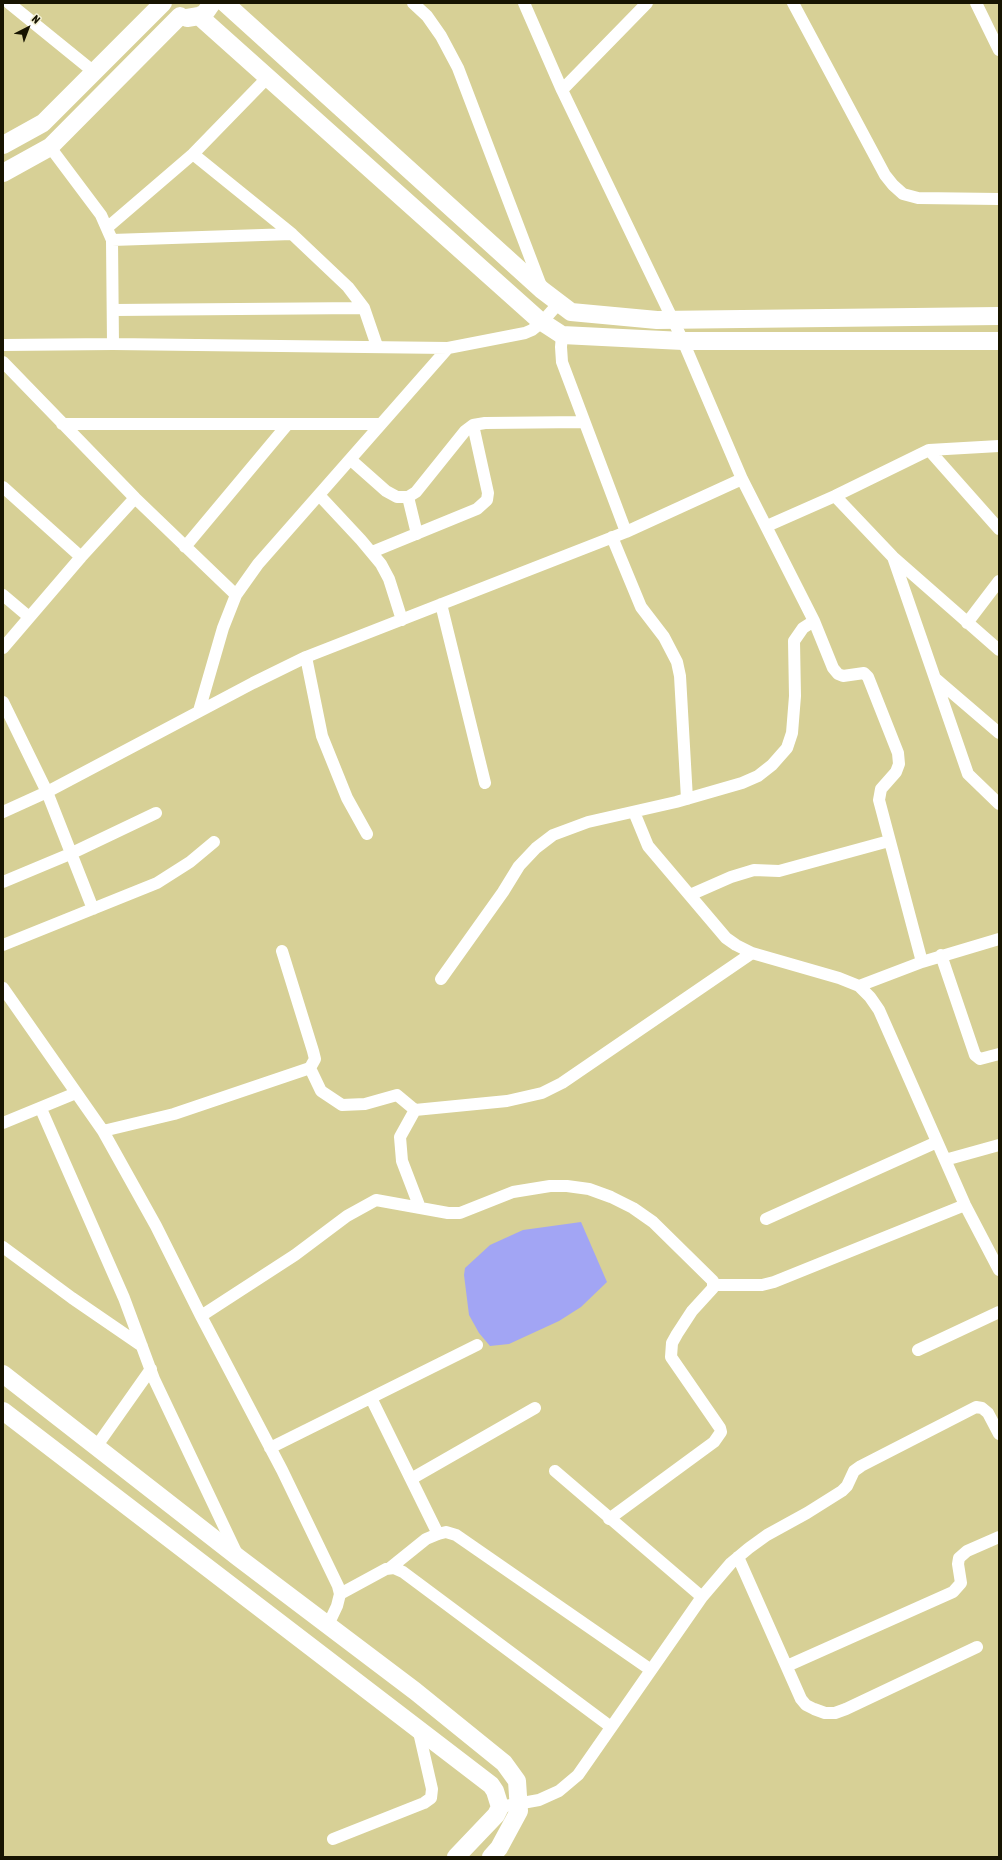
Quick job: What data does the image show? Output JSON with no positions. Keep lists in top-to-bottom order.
{
  "north": "top right"
}
